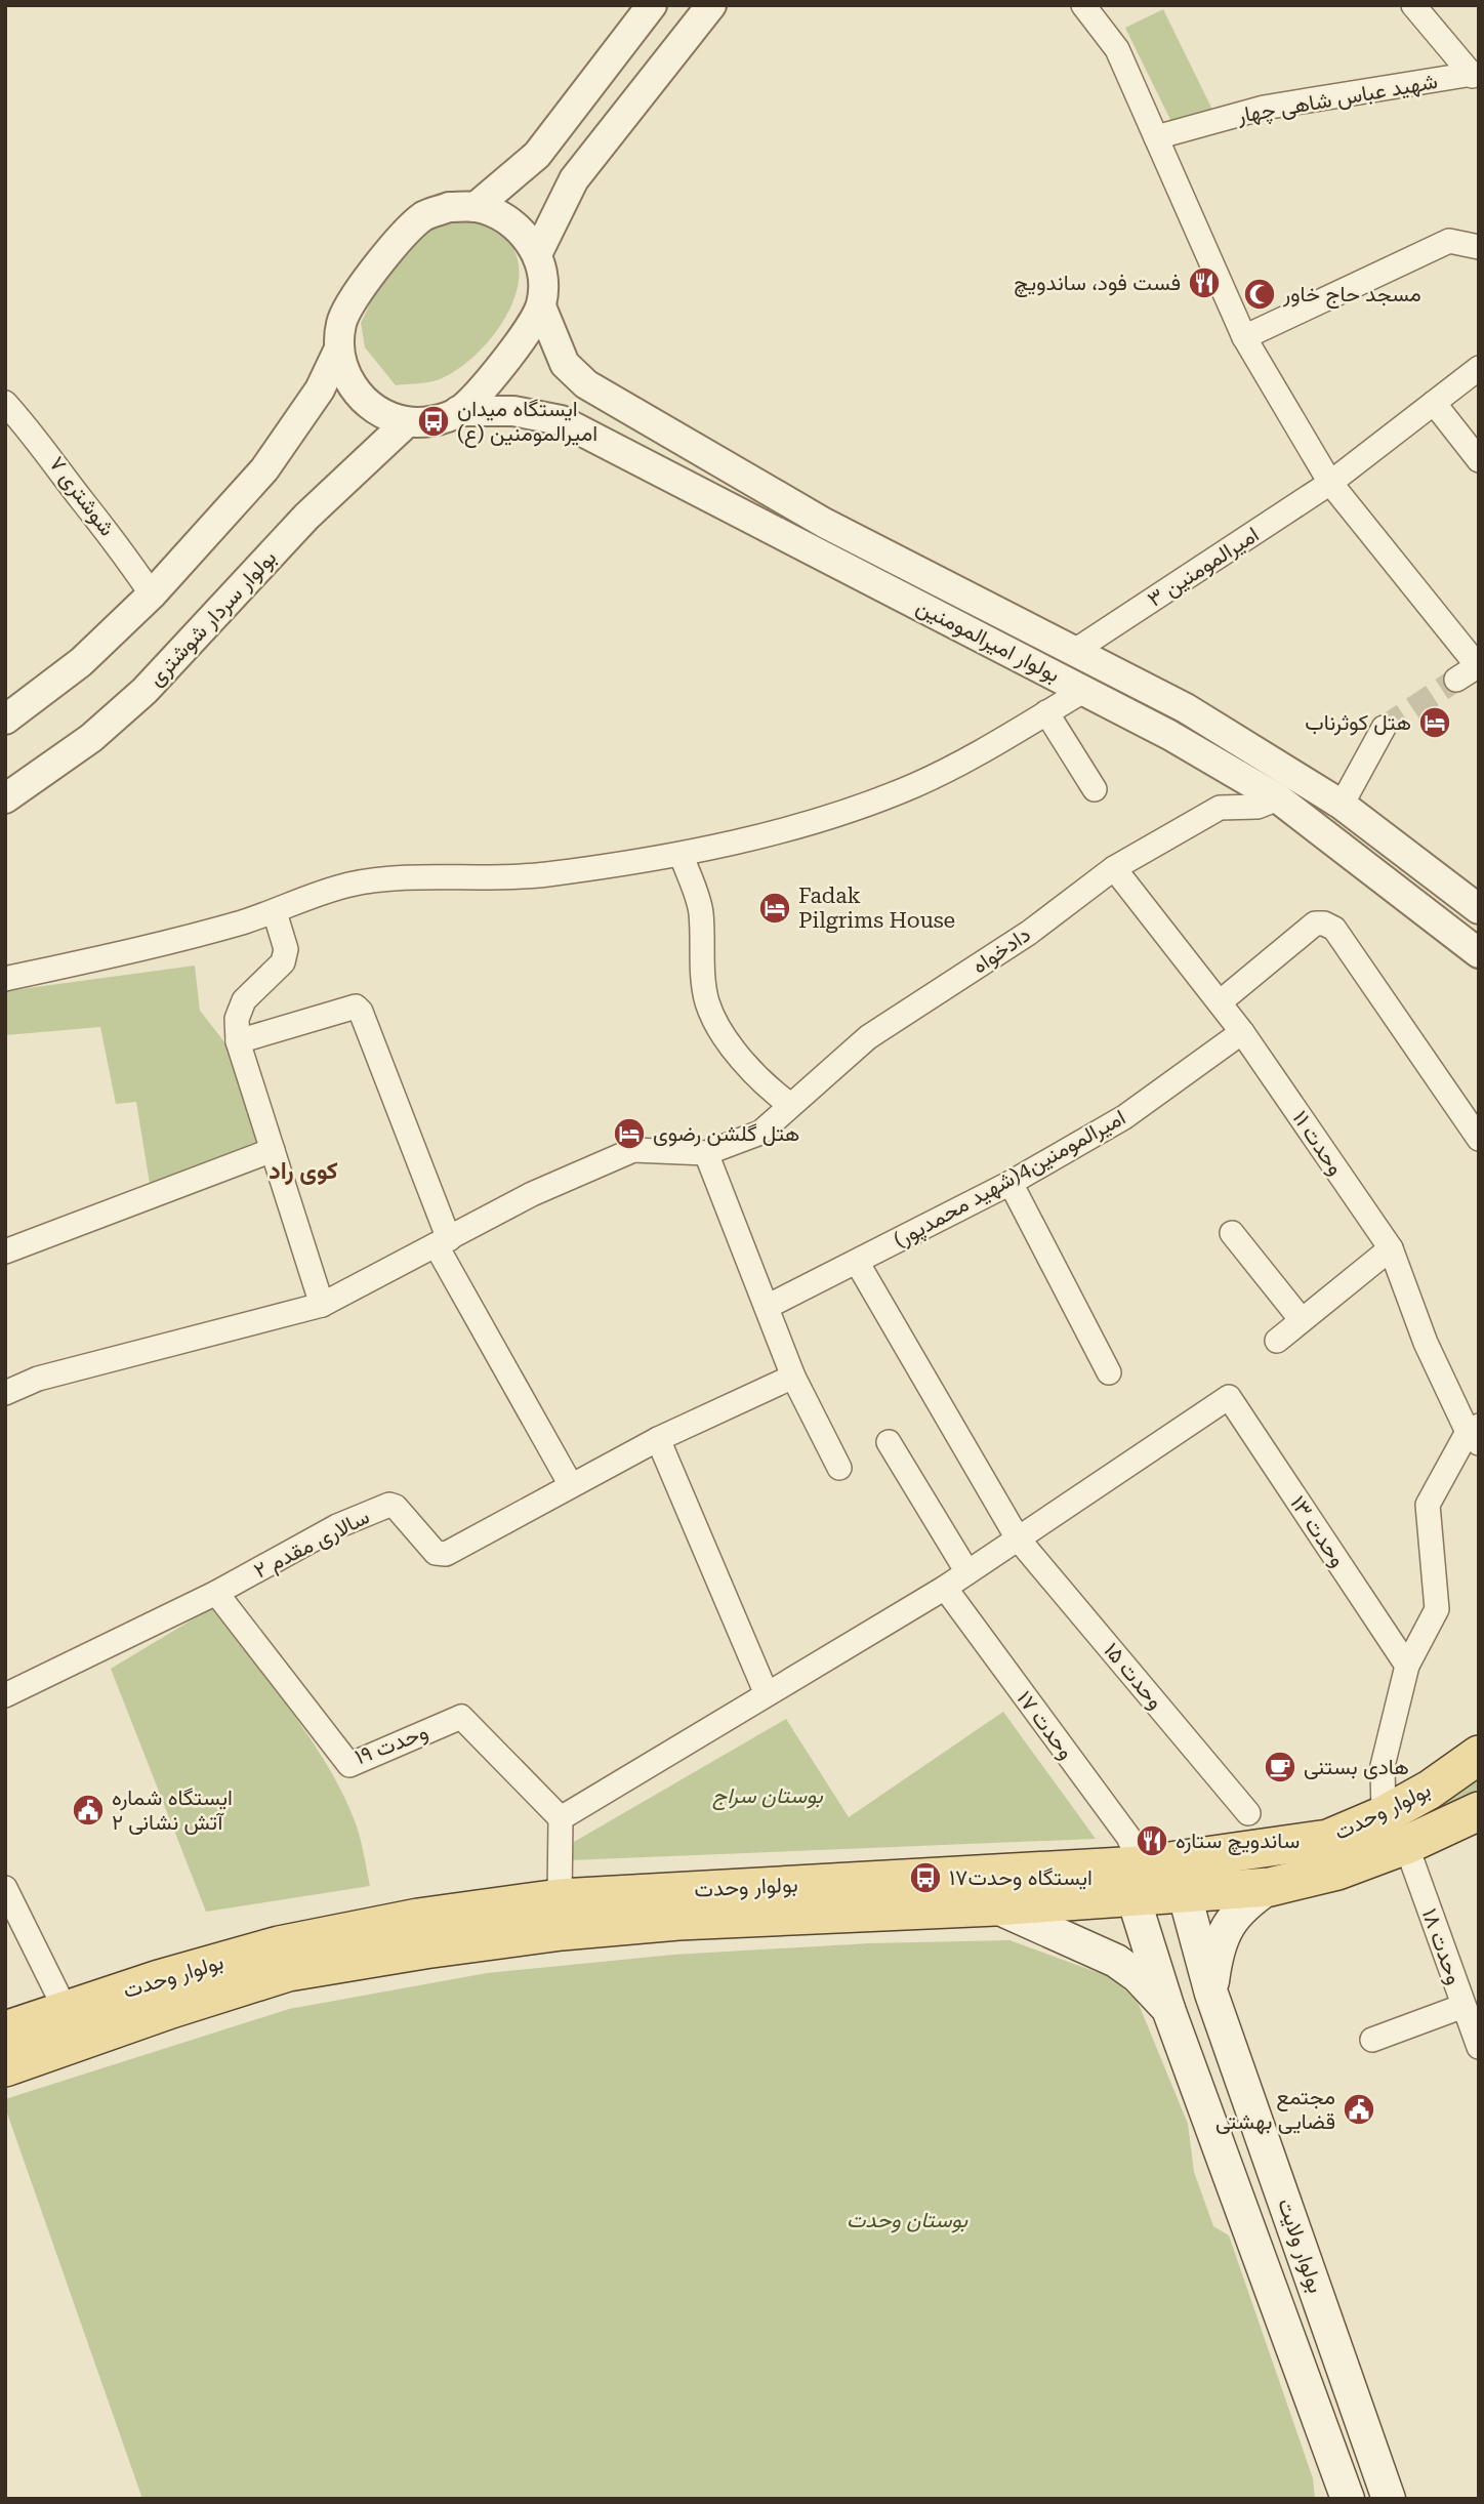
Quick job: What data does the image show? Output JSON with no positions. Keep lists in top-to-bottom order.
{
  "streets": {
    "main road": ["بولوار وحدت", "بولوار ولایت"],
    "street": [
      "شهید عباس شاهی چهار",
      "شوشتری ۷",
      "امیرالمومنین ۳",
      "بولوار سردار شوشتری",
      "بولوار امیرالمومنین",
      "دادخواه",
      "وحدت ۱۱",
      "امیرالمومنین4(شهید محمدپور)",
      "وحدت ۱۳",
      "سالاری مقدم ۲",
      "وحدت ۱۵",
      "وحدت ۱۷",
      "وحدت ۱۹",
      "وحدت ۱۸"
    ]
  },
  "crossings": [
    ["امیرالمومنین ۳", "بولوار امیرالمومنین"],
    ["بولوار سردار شوشتری", "بولوار امیرالمومنین"],
    ["دادخواه", "وحدت ۱۱"],
    ["وحدت ۱۱", "امیرالمومنین4(شهید محمدپور)"],
    ["امیرالمومنین4(شهید محمدپور)", "وحدت ۱۵"],
    ["وحدت ۱۳", "وحدت ۱۵"],
    ["سالاری مقدم ۲", "وحدت ۱۹"],
    ["وحدت ۱۷", "بولوار وحدت"],
    ["وحدت ۱۷", "بولوار ولایت"],
    ["بولوار وحدت", "وحدت ۱۸"],
    ["بولوار وحدت", "بولوار ولایت"]
  ],
  "districts": ["کوی راد"],
  "parks": ["بوستان سراج", "بوستان وحدت"],
  "places": {
    "restaurant": ["فست فود، ساندویچ", "ساندویچ ستاره"],
    "mosque": ["مسجد حاج خاور"],
    "bus stop": ["ایستگاه میدان امیرالمومنین (ع)", "ایستگاه وحدت۱۷"],
    "hotel": ["هتل کوثرناب", "Fadak Pilgrims House", "هتل گلشن رضوی"],
    "cafe": ["هادی بستنی"],
    "public building": ["ایستگاه شماره ۲ آتش نشانی", "مجتمع قضایی بهشتی"]
  }
}
